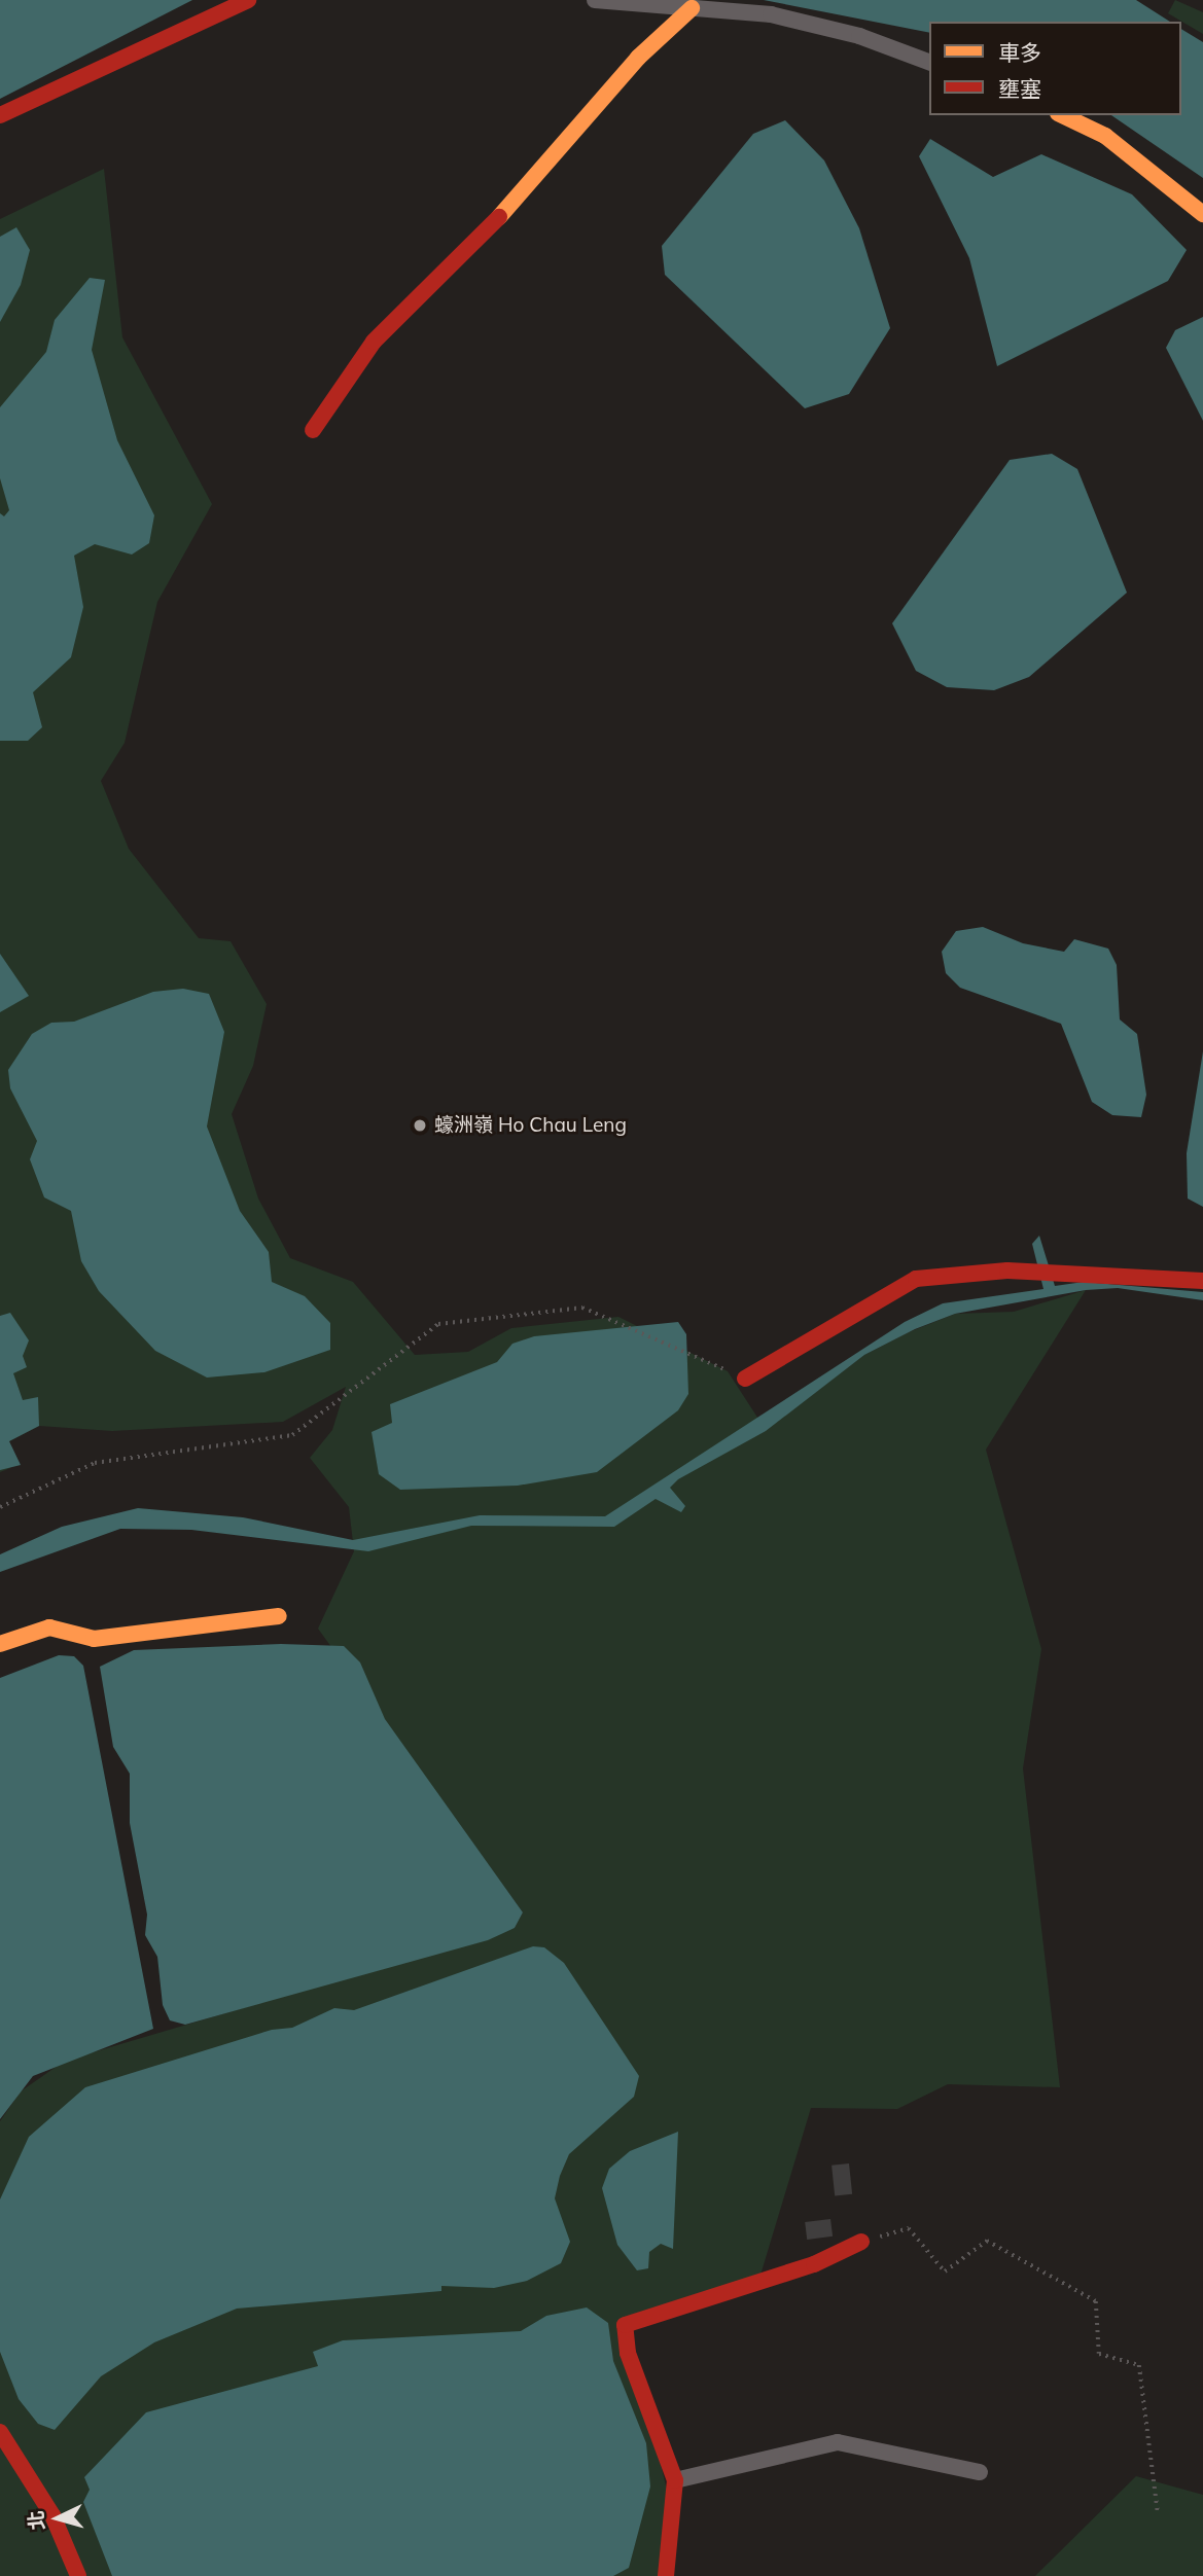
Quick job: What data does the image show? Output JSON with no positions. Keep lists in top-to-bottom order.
{
  "places": ["蠔洲嶺 Ho Chau Leng"],
  "legend": ["車多", "壅塞"],
  "north": "left"
}
